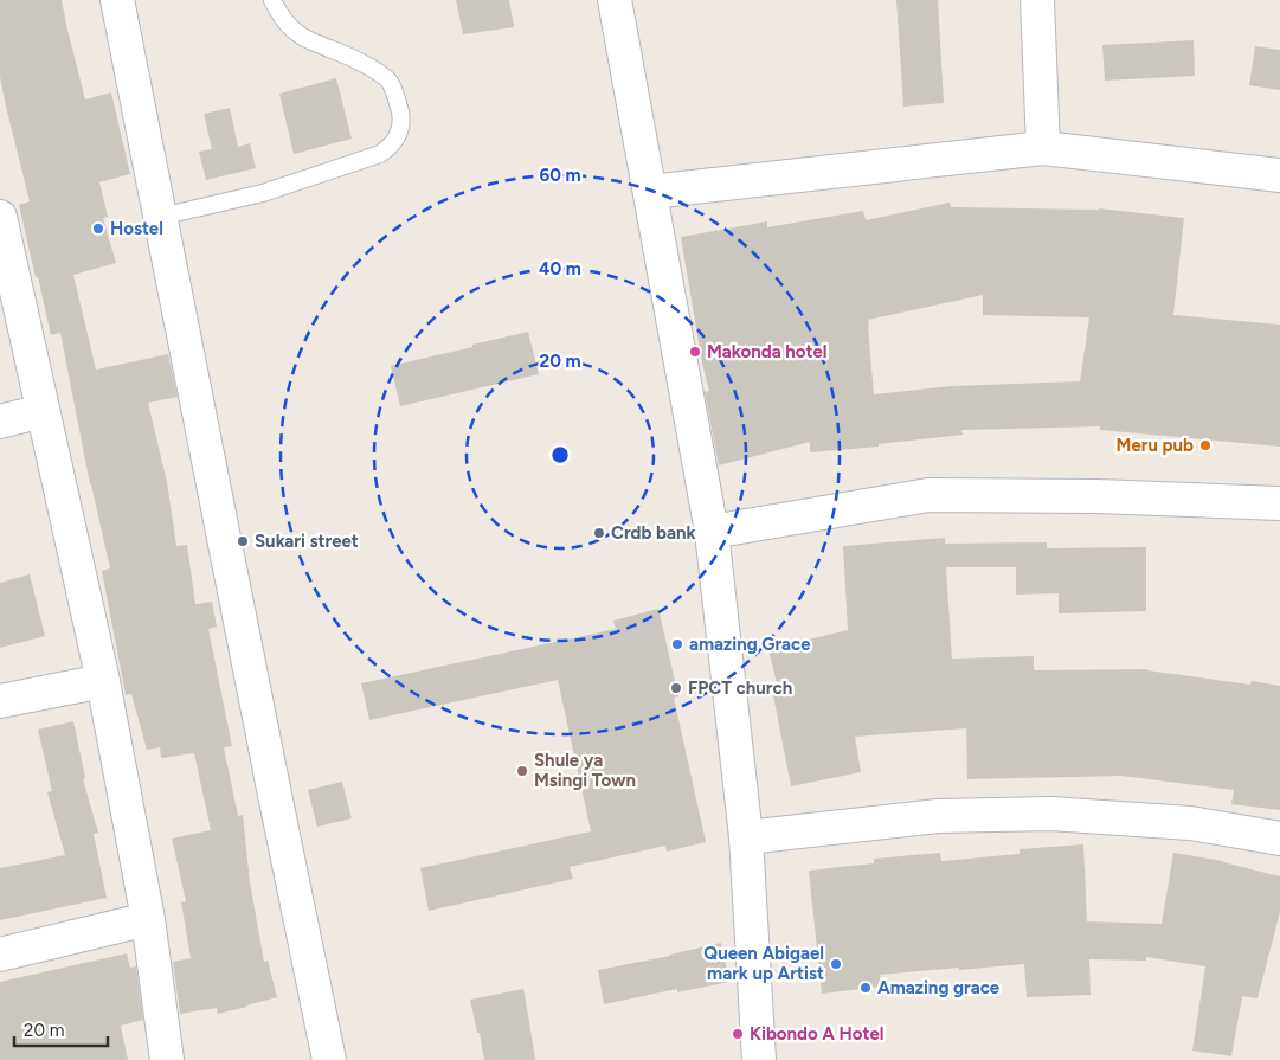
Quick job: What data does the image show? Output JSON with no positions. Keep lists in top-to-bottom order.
{
  "places": [
    "Hostel",
    "Makonda hotel",
    "Meru pub",
    "Crdb bank",
    "Sukari street",
    "amazing Grace",
    "FPCT church",
    "Shule ya Msingi Town",
    "Queen Abigael mark up Artist",
    "Amazing grace",
    "Kibondo A Hotel"
  ],
  "scale_bar": "20 m",
  "rings": ["60 m", "40 m", "20 m"]
}
